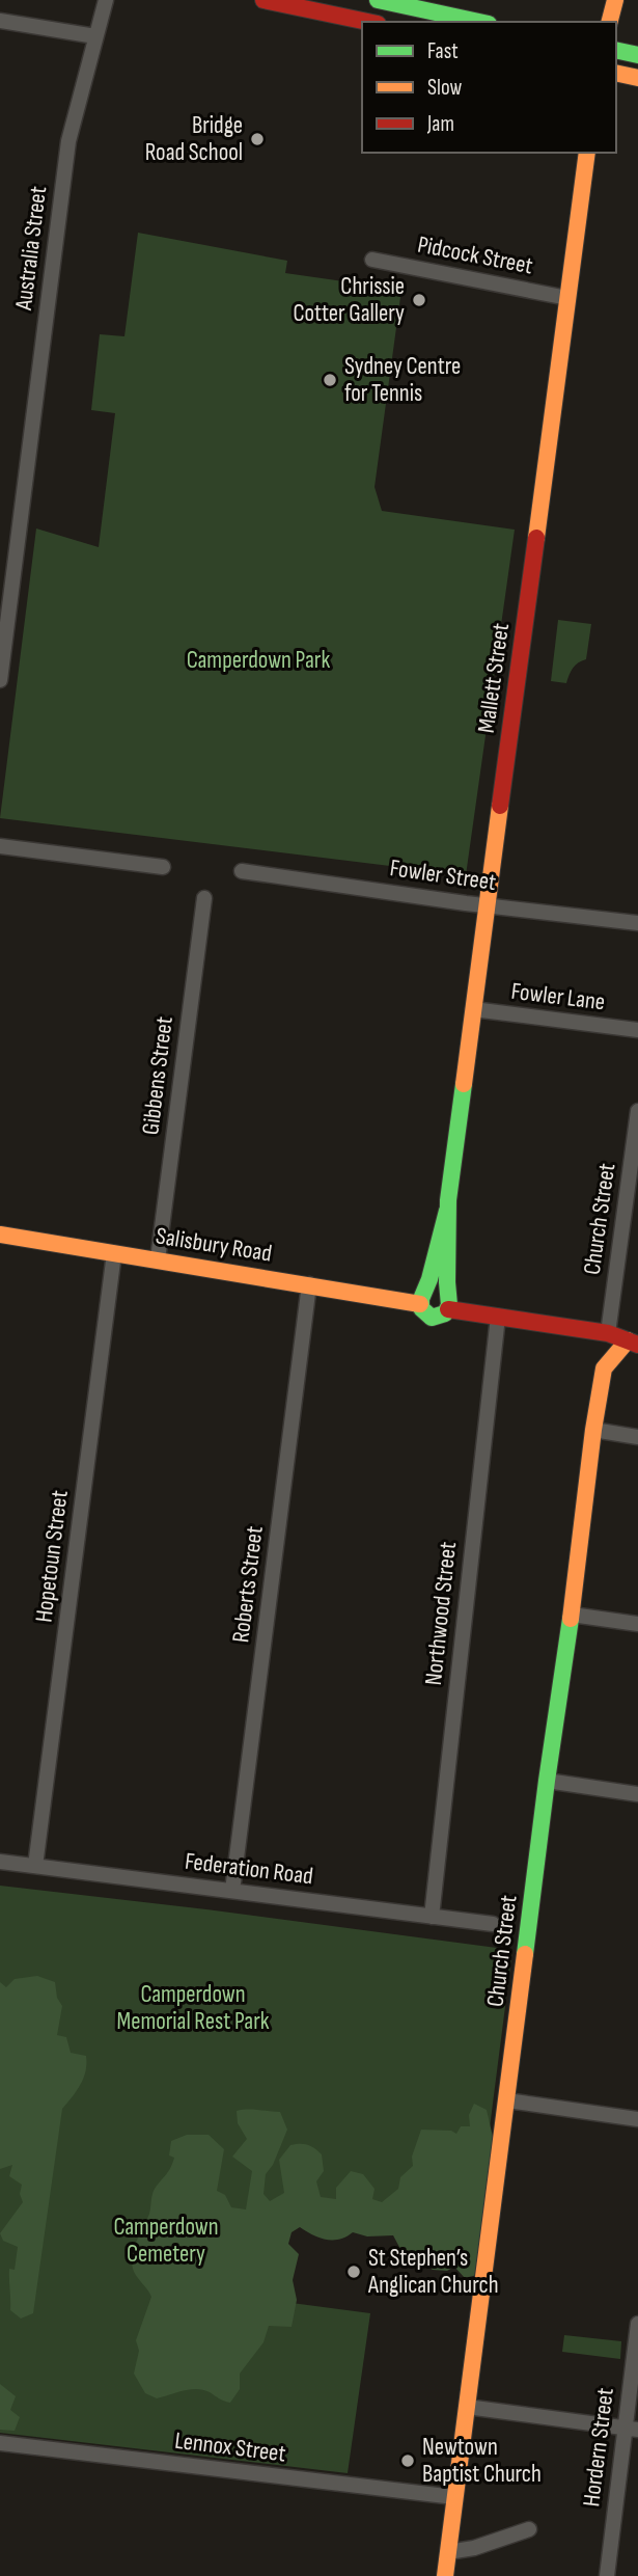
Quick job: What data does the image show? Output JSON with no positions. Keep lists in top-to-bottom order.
{
  "streets": {
    "main road": ["Mallett Street", "Church Street", "Salisbury Road"],
    "street": [
      "Australia Street",
      "Pidcock Street",
      "Fowler Street",
      "Fowler Lane",
      "Gibbens Street",
      "Hopetoun Street",
      "Roberts Street",
      "Northwood Street",
      "Federation Road",
      "Lennox Street",
      "Hordern Street"
    ]
  },
  "crossings": [
    ["Pidcock Street", "Mallett Street"],
    ["Mallett Street", "Fowler Street"],
    ["Mallett Street", "Fowler Lane"],
    ["Mallett Street", "Salisbury Road"],
    ["Gibbens Street", "Salisbury Road"],
    ["Church Street", "Lennox Street"],
    ["Salisbury Road", "Hopetoun Street"],
    ["Salisbury Road", "Roberts Street"],
    ["Hopetoun Street", "Federation Road"],
    ["Roberts Street", "Federation Road"],
    ["Northwood Street", "Federation Road"]
  ],
  "parks": ["Camperdown Park", "Camperdown Memorial Rest Park", "Camperdown Cemetery"],
  "places": [
    "Bridge Road School",
    "Chrissie Cotter Gallery",
    "Sydney Centre for Tennis",
    "St Stephen’s Anglican Church",
    "Newtown Baptist Church"
  ],
  "legend": ["Fast", "Slow", "Jam"]
}
